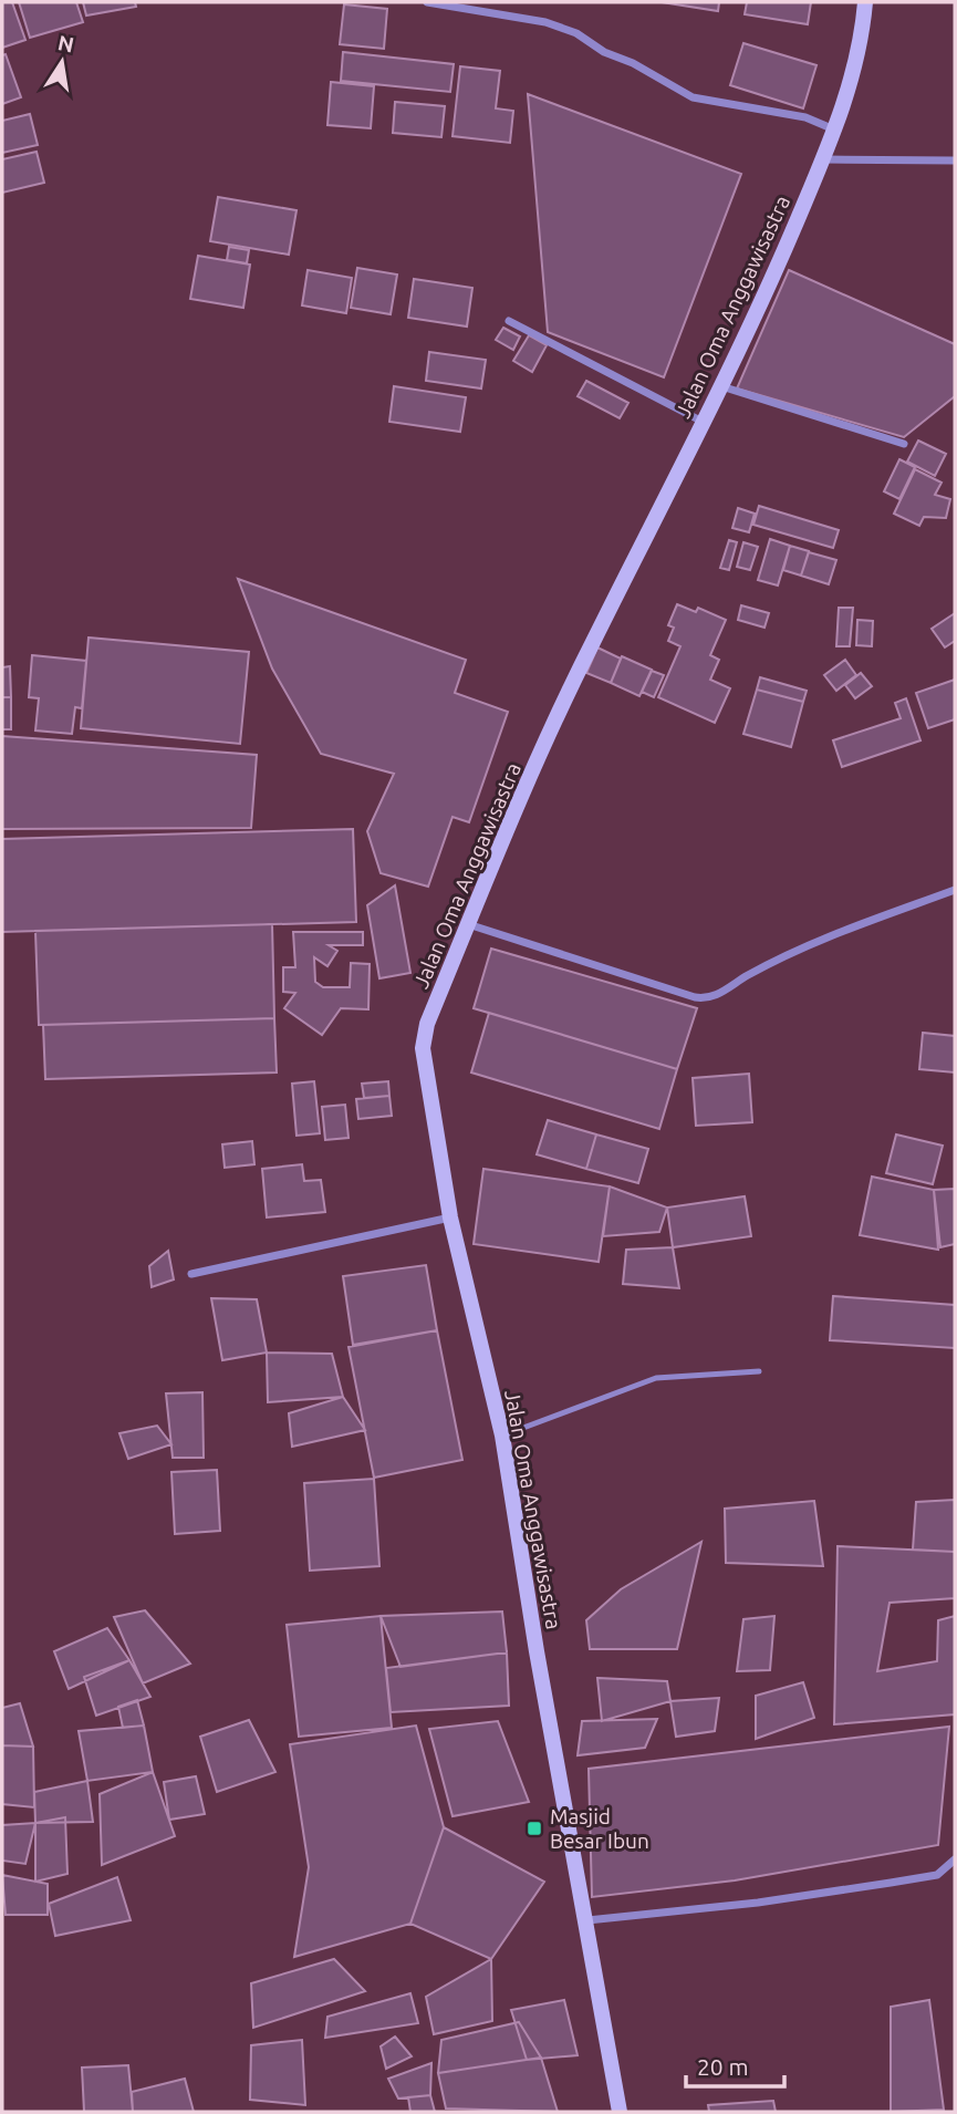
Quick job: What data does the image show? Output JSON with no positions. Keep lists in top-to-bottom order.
{
  "streets": {
    "main road": ["Jalan Oma Anggawisastra"]
  },
  "places": {
    "transit": ["Masjid Besar Ibun"]
  },
  "scale_bar": "20 m",
  "north": "top"
}
